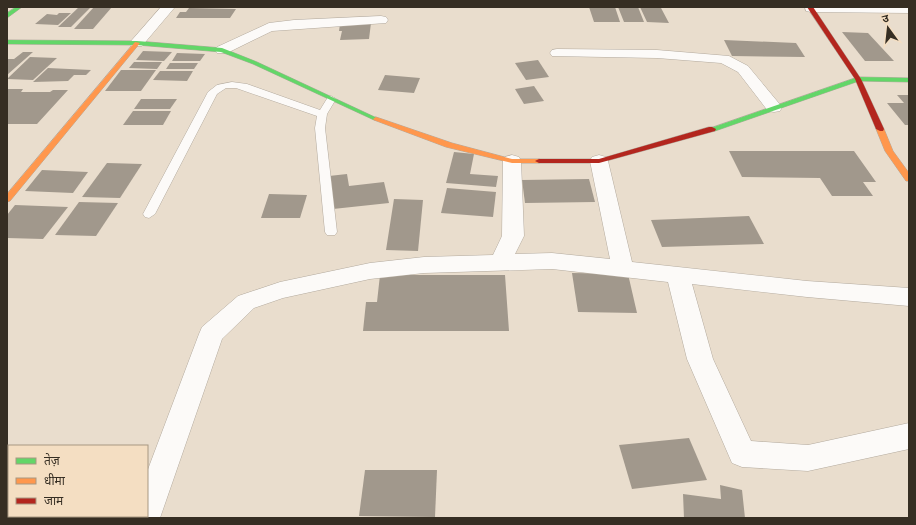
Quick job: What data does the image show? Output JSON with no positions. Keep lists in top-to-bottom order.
{
  "legend": ["तेज़", "धीमा", "जाम"],
  "north": "top"
}
